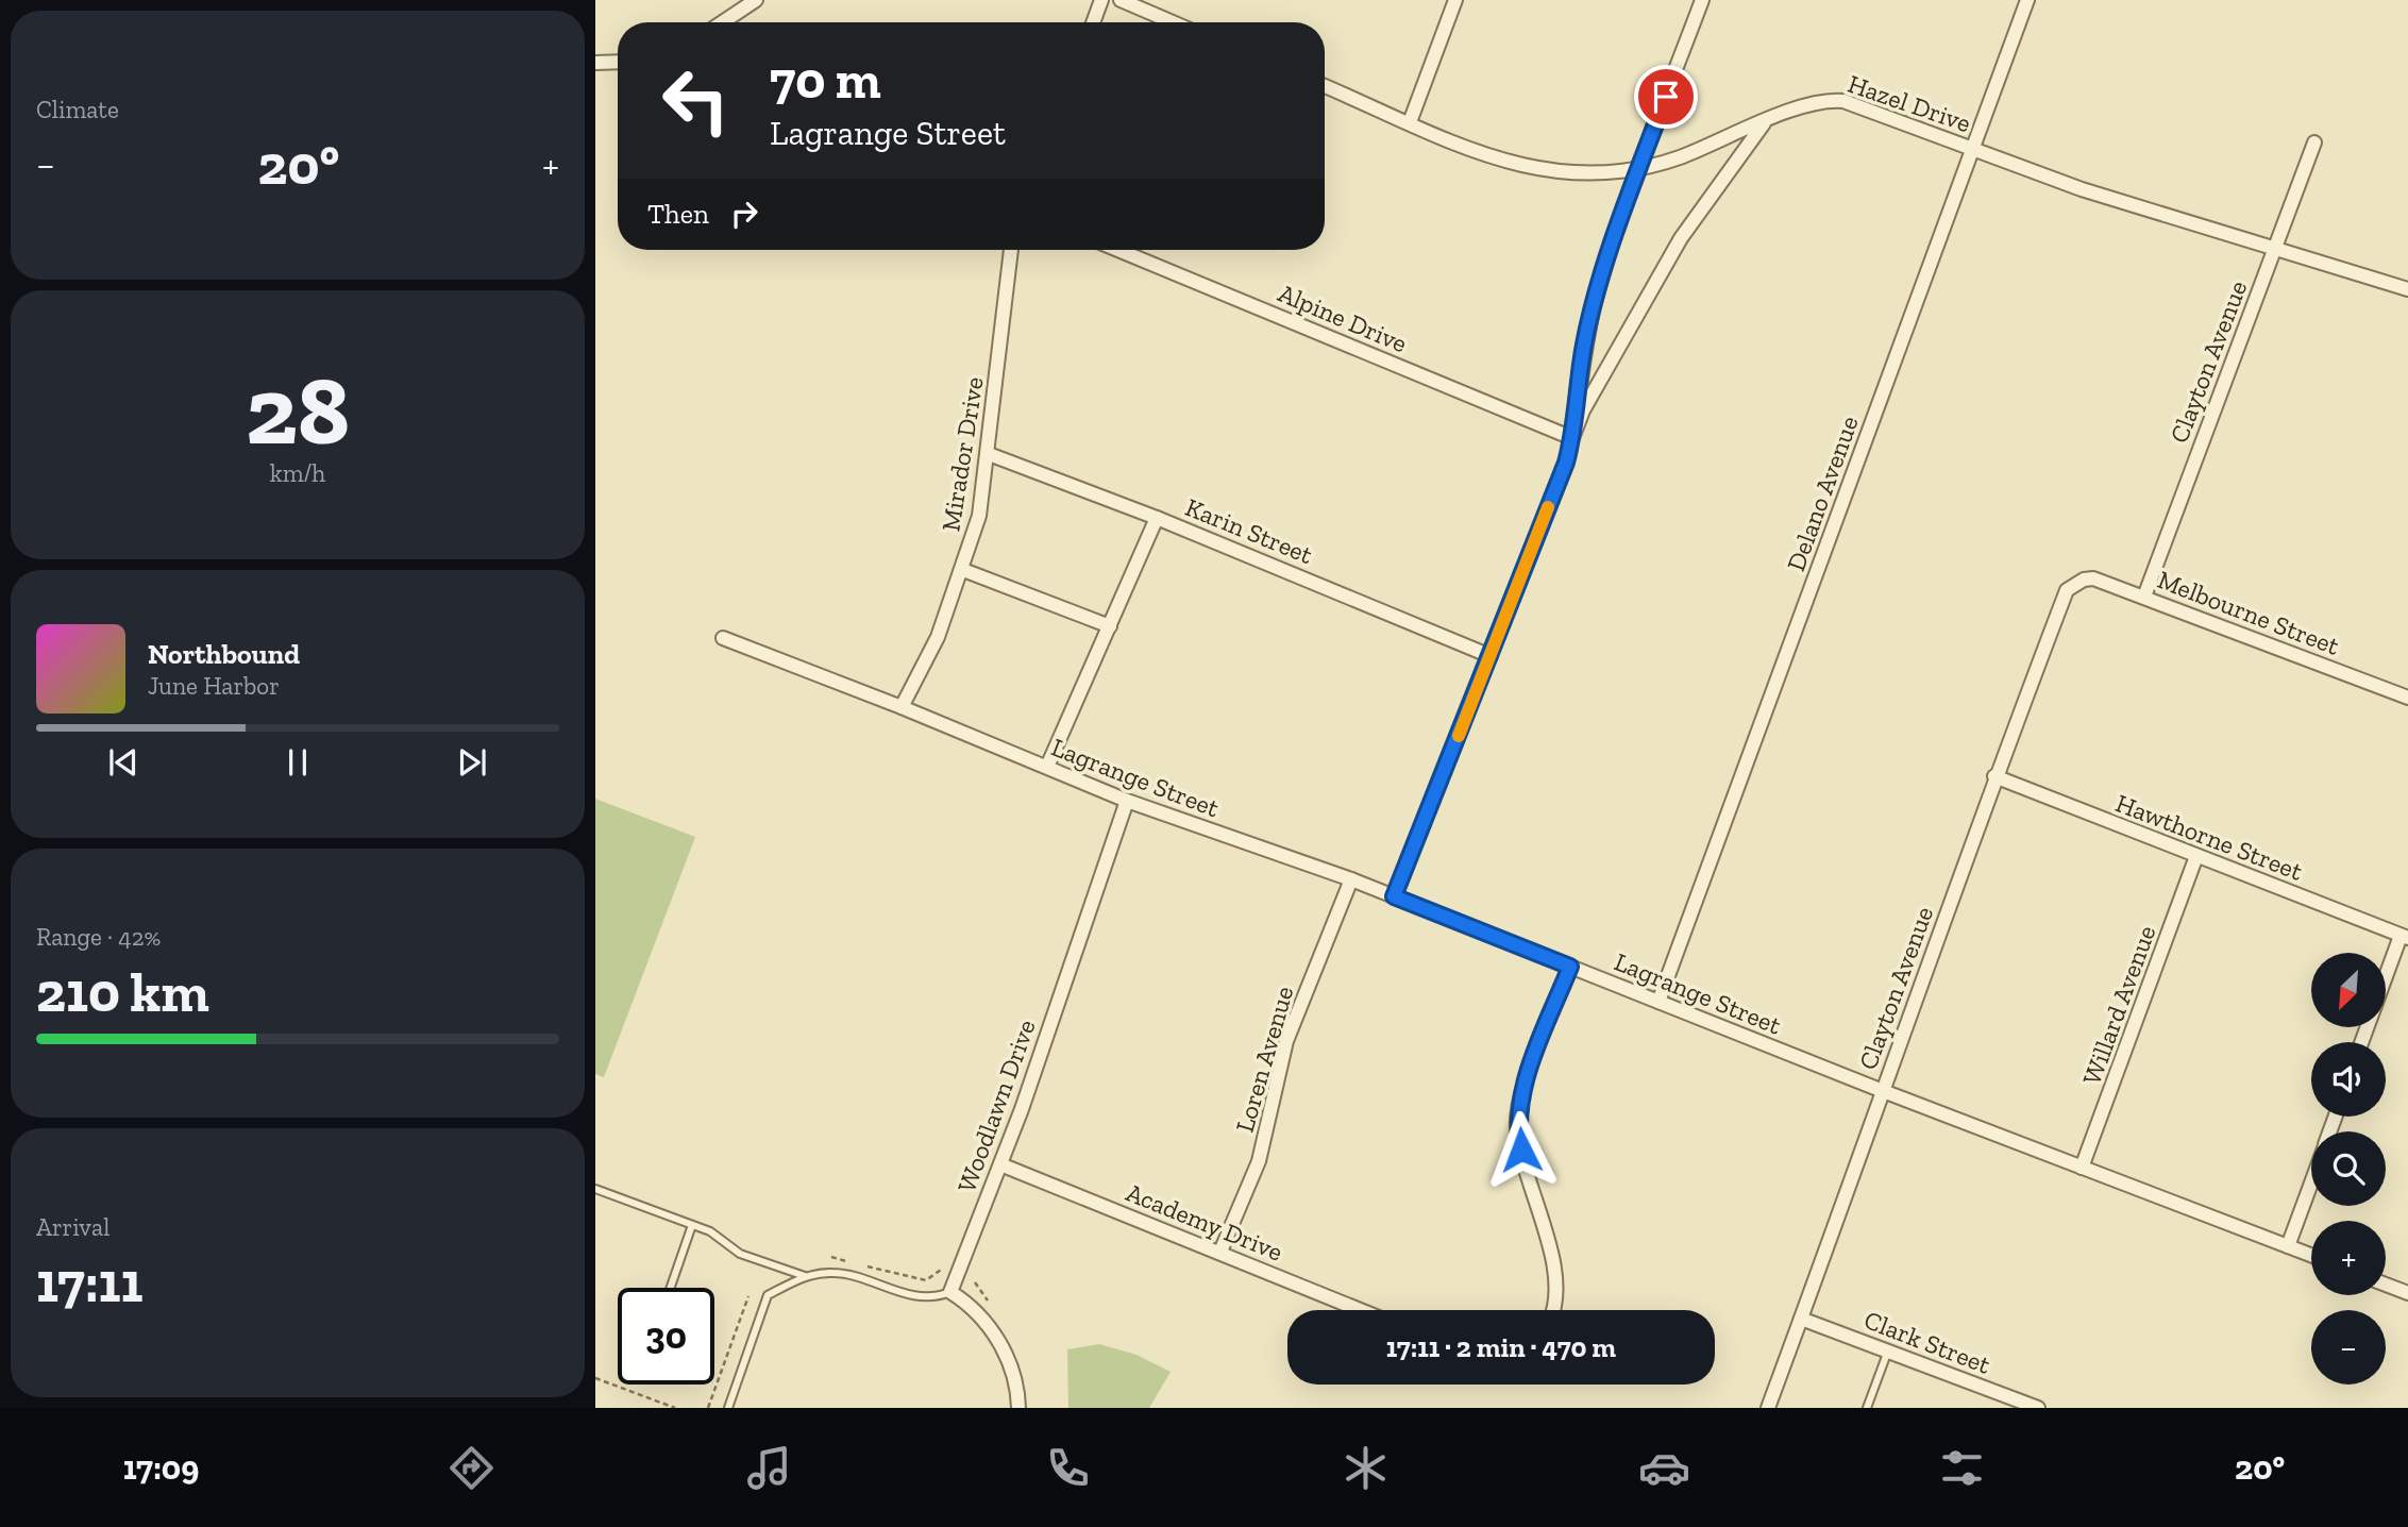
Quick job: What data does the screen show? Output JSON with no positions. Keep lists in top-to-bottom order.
{
  "streets": {
    "street": [
      "Hazel Drive",
      "Alpine Drive",
      "Clayton Avenue",
      "Mirador Drive",
      "Delano Avenue",
      "Karin Street",
      "Melbourne Street",
      "Lagrange Street",
      "Hawthorne Street",
      "Willard Avenue",
      "Loren Avenue",
      "Woodlawn Drive",
      "Academy Drive",
      "Clark Street"
    ]
  },
  "crossings": [
    ["Hazel Drive", "Clayton Avenue"],
    ["Hazel Drive", "Delano Avenue"],
    ["Clayton Avenue", "Melbourne Street"],
    ["Clayton Avenue", "Lagrange Street"],
    ["Clayton Avenue", "Hawthorne Street"],
    ["Clayton Avenue", "Clark Street"],
    ["Mirador Drive", "Karin Street"],
    ["Mirador Drive", "Lagrange Street"],
    ["Delano Avenue", "Lagrange Street"],
    ["Lagrange Street", "Willard Avenue"],
    ["Lagrange Street", "Loren Avenue"],
    ["Lagrange Street", "Woodlawn Drive"],
    ["Hawthorne Street", "Willard Avenue"],
    ["Loren Avenue", "Academy Drive"],
    ["Woodlawn Drive", "Academy Drive"]
  ],
  "north": "bottom left",
  "page": {
    "tile": [
      "Climate",
      ["28", "km/h"],
      ["Range · 42%", "210 km"],
      ["Arrival", "17:11"]
    ],
    "turn": ["70 m", "Lagrange Street"],
    "heat": ["−", "20°", "+"],
    "then": "Then",
    "song": ["Northbound", "June Harbor"],
    "map_buttons": ["+", "−"],
    "limit": "30",
    "trip": "17:11 · 2 min · 470 m",
    "tabs": ["17:09", "20°"]
  }
}
